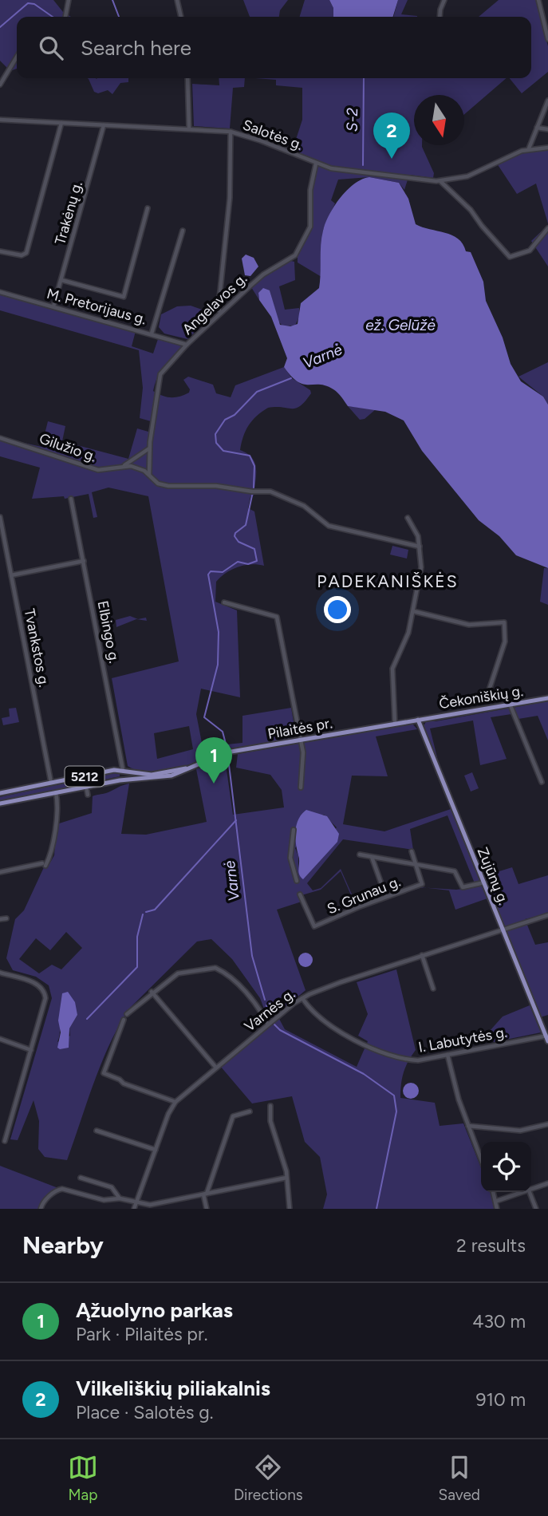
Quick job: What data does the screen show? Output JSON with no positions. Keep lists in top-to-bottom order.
{
  "streets": {
    "main road": [
      "Čekoniškių g.",
      "Pilaitės pr.",
      "5212",
      "Zujūnų g."
    ],
    "street": [
      "Salotės g.",
      "Trakėnų g.",
      "Angelavos g.",
      "M. Pretorijaus g.",
      "Gilužio g.",
      "Elbingo g.",
      "Tvankstos g.",
      "S. Grunau g.",
      "Varnės g.",
      "I. Labutytės g."
    ]
  },
  "crossings": [
    ["Salotės g.", "Trakėnų g."],
    ["Salotės g.", "Angelavos g."],
    ["Trakėnų g.", "M. Pretorijaus g."],
    ["Angelavos g.", "M. Pretorijaus g."],
    ["Elbingo g.", "Pilaitės pr."],
    ["Elbingo g.", "5212"],
    ["Tvankstos g.", "Pilaitės pr."],
    ["Čekoniškių g.", "Pilaitės pr."],
    ["Čekoniškių g.", "Zujūnų g."],
    ["Pilaitės pr.", "5212"],
    ["Pilaitės pr.", "Zujūnų g."],
    ["Zujūnų g.", "Varnės g."],
    ["Zujūnų g.", "I. Labutytės g."],
    ["Varnės g.", "I. Labutytės g."]
  ],
  "districts": ["PADEKANIŠKĖS"],
  "water": ["S-2", "ež. Gelūžė", "Varnė"],
  "north": "bottom",
  "page": {
    "search": "Search here",
    "pins": ["2", "1"],
    "heading": ["Nearby", "2 results"],
    "list": [
      {
        "mark": "1",
        "name": "Ąžuolyno parkas",
        "note": "Park · Pilaitės pr.",
        "value": "430 m"
      },
      {
        "mark": "2",
        "name": "Vilkeliškių piliakalnis",
        "note": "Place · Salotės g.",
        "value": "910 m"
      }
    ],
    "nav": ["Map", "Directions", "Saved"]
  }
}
